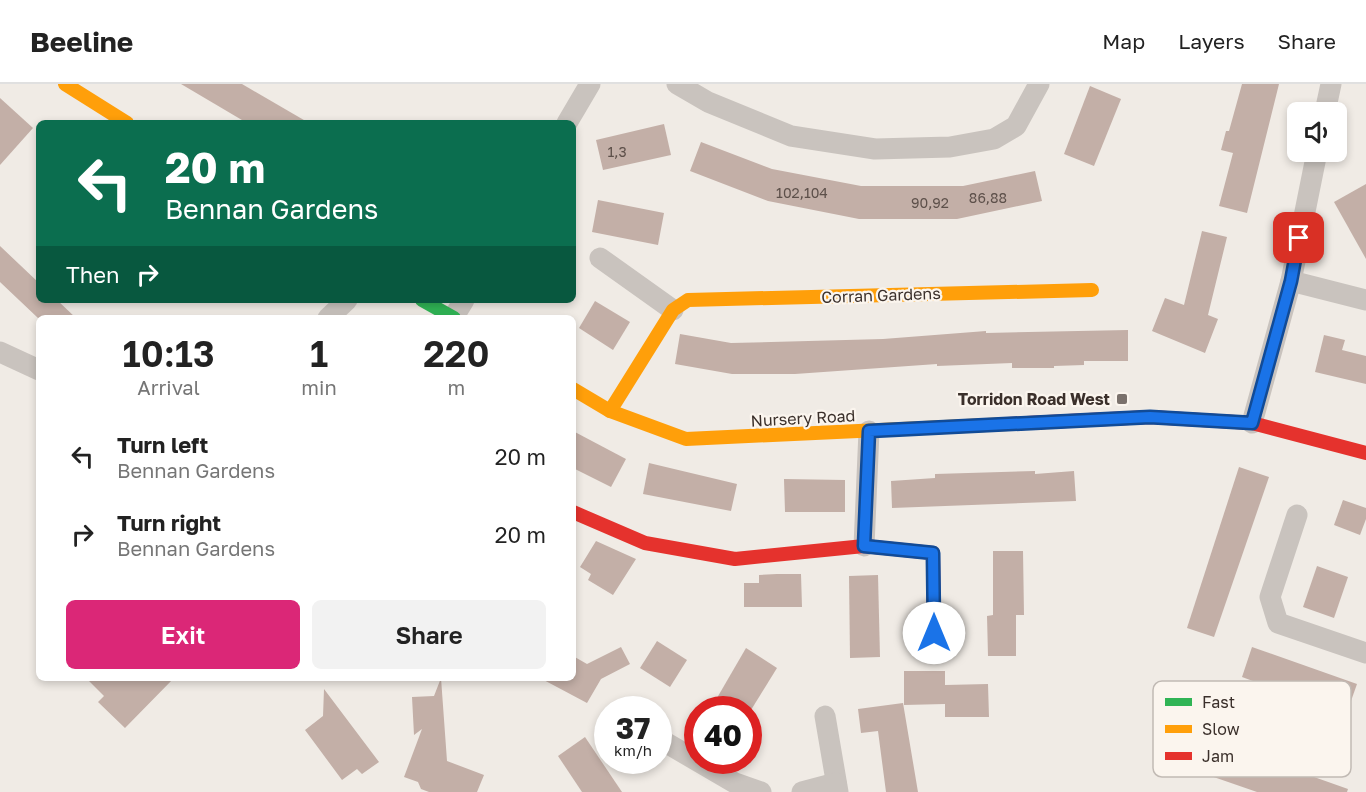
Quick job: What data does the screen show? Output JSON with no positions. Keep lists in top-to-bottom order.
{
  "streets": {
    "street": ["Corran Gardens", "Nursery Road"]
  },
  "places": {
    "transit": ["Torridon Road West"]
  },
  "house_numbers": [
    "1,3",
    "102,104",
    "86,88",
    "90,92"
  ],
  "legend": ["Fast", "Slow", "Jam"],
  "page": {
    "header": "Beeline",
    "nav": ["Map", "Layers", "Share"],
    "turn": ["20 m", "Bennan Gardens"],
    "then": "Then",
    "eta": [
      "10:13",
      "Arrival",
      "1",
      "min",
      "220",
      "m"
    ],
    "list": [
      {
        "name": "Turn left",
        "note": "Bennan Gardens",
        "value": "20 m"
      },
      {
        "name": "Turn right",
        "note": "Bennan Gardens",
        "value": "20 m"
      }
    ],
    "buttons": ["Exit", "Share"],
    "speed": "37 km/h",
    "limit": "40"
  }
}
